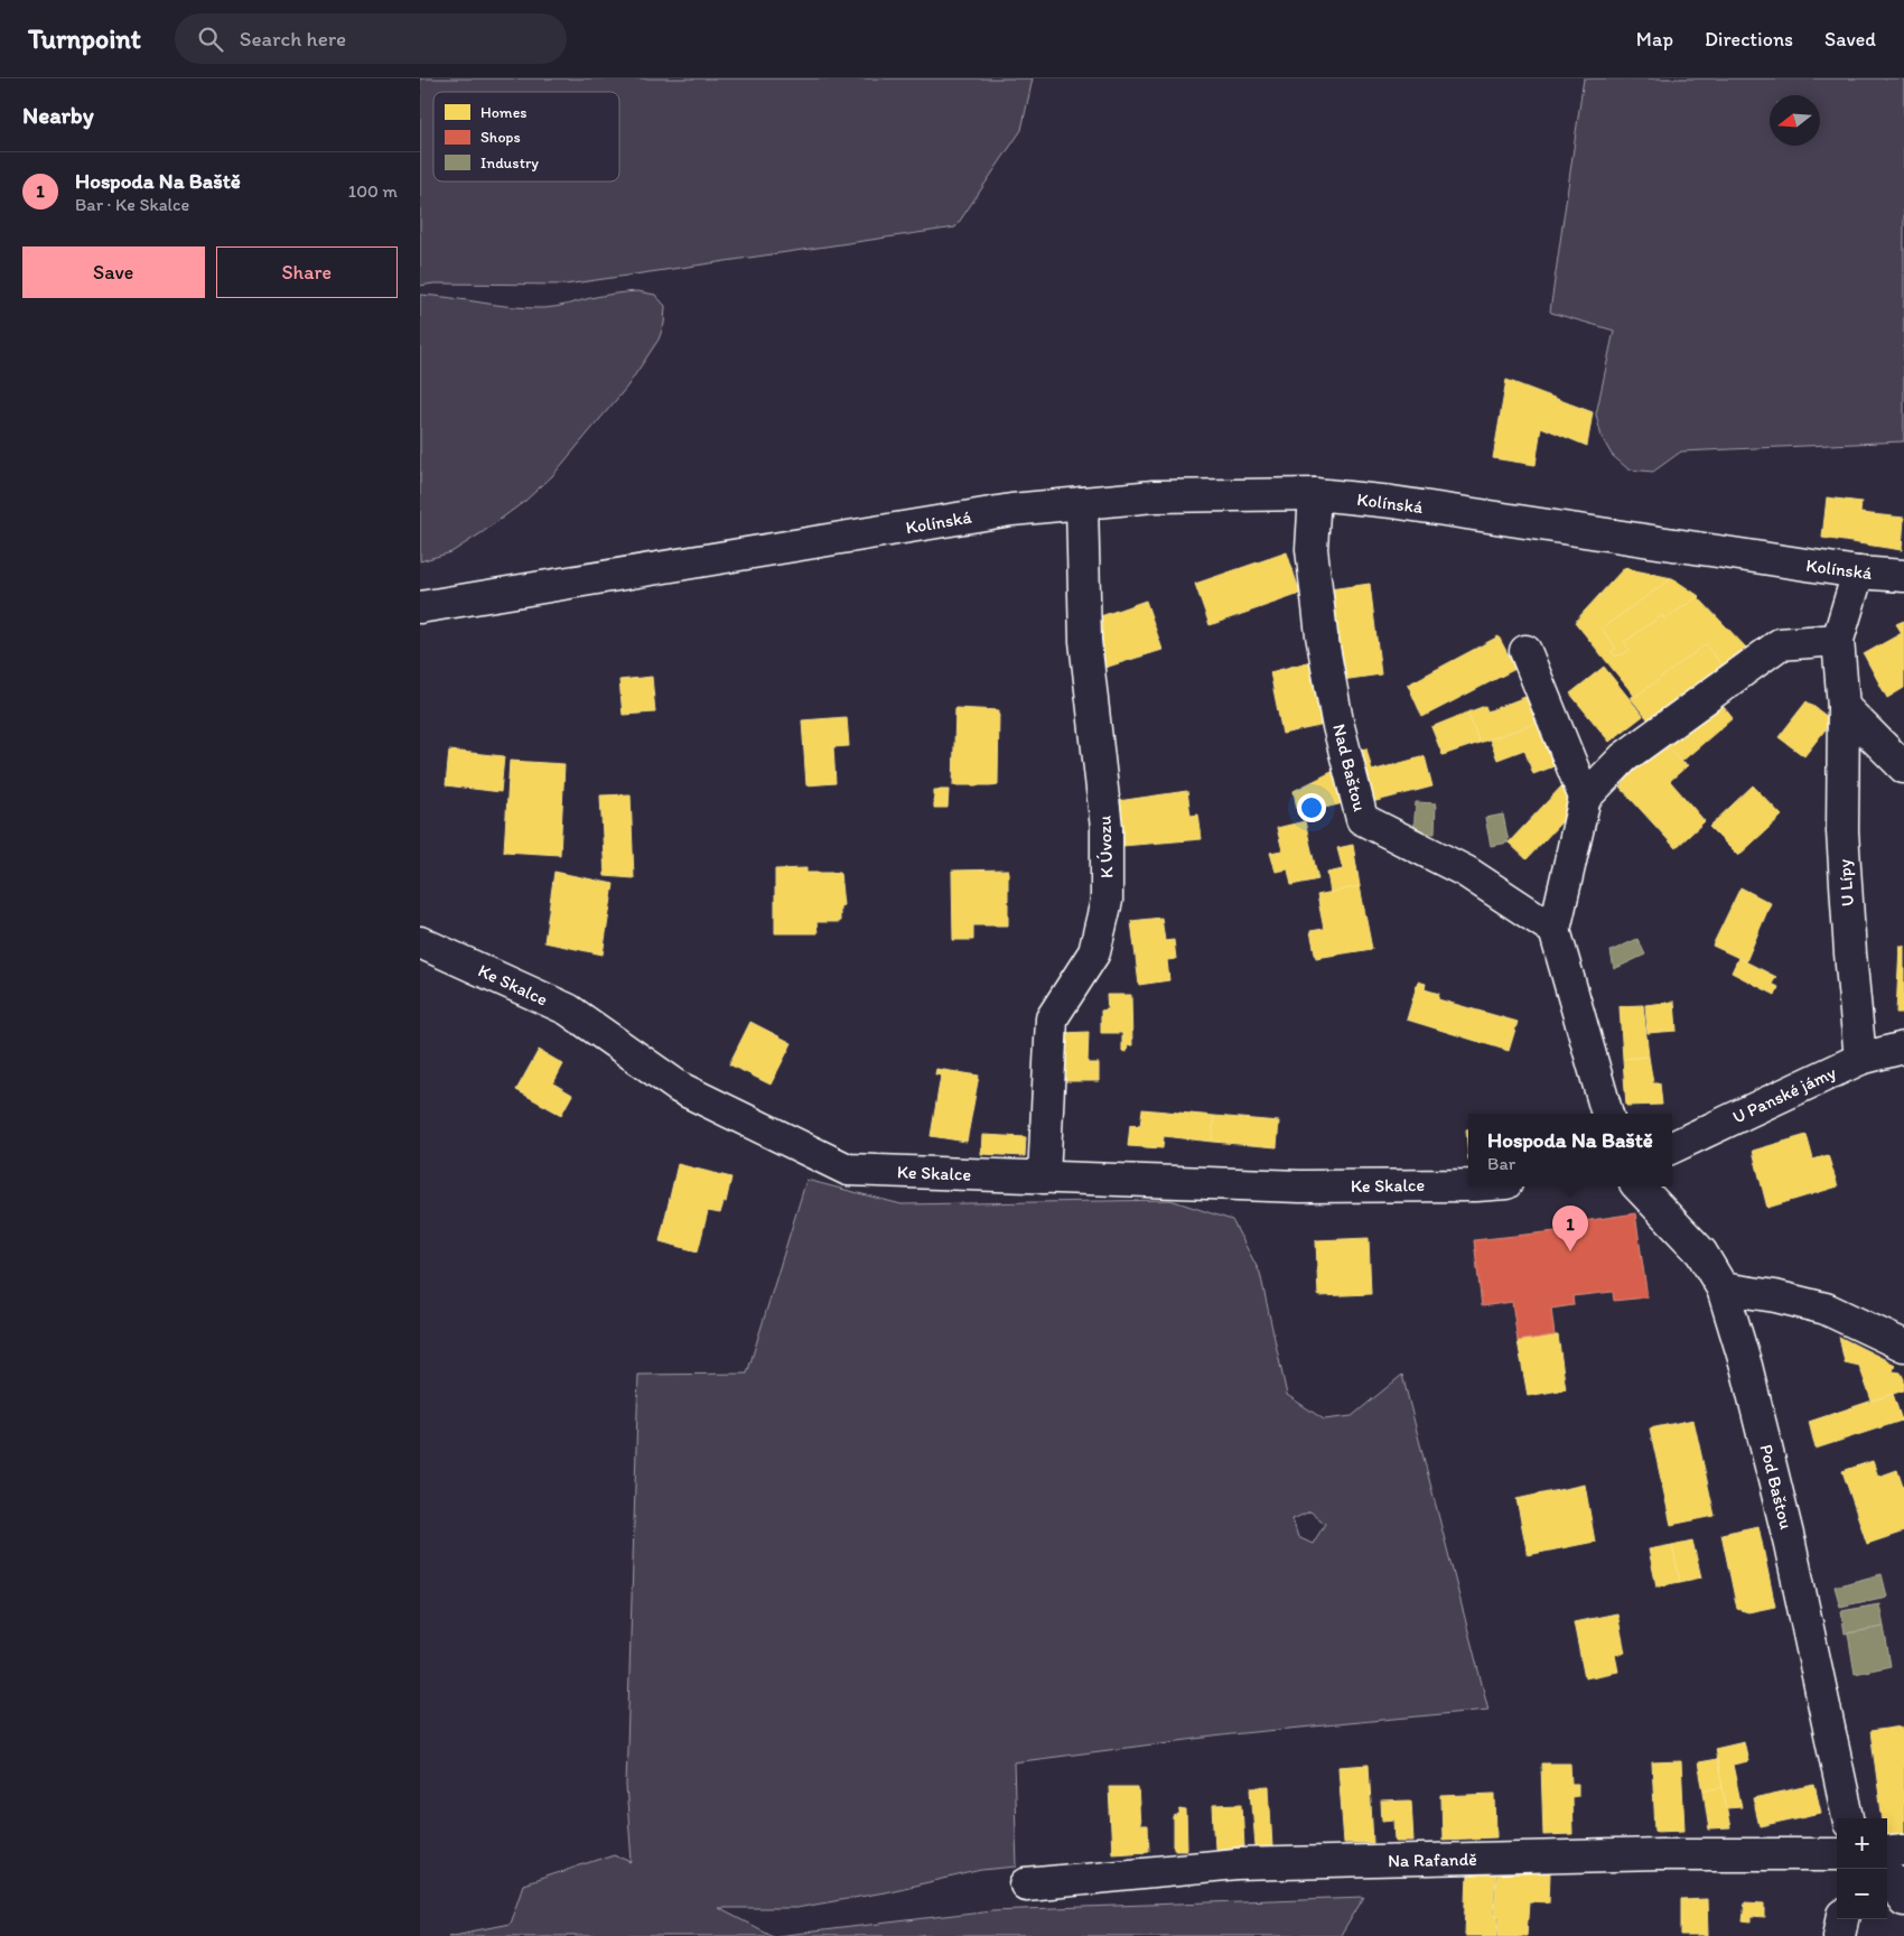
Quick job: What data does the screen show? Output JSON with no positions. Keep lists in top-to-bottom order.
{
  "streets": {
    "street": [
      "Kolínská",
      "Nad Baštou",
      "K Úvozu",
      "U Lípy",
      "Ke Skalce",
      "U Panské jámy",
      "Pod Baštou",
      "Na Rafandě"
    ]
  },
  "crossings": [
    ["Kolínská", "Nad Baštou"],
    ["Kolínská", "K Úvozu"],
    ["Kolínská", "U Lípy"],
    ["K Úvozu", "Ke Skalce"],
    ["U Lípy", "U Panské jámy"]
  ],
  "legend": ["Homes", "Shops", "Industry"],
  "north": "left",
  "page": {
    "header": "Turnpoint",
    "search": "Search here",
    "nav": ["Map", "Directions", "Saved"],
    "heading": "Nearby",
    "list": [
      {
        "mark": "1",
        "name": "Hospoda Na Baště",
        "note": "Bar · Ke Skalce",
        "value": "100 m"
      }
    ],
    "buttons": ["Save", "Share"],
    "popup": ["Hospoda Na Baště", "Bar"],
    "pins": "1",
    "map_buttons": ["+", "−"]
  }
}
